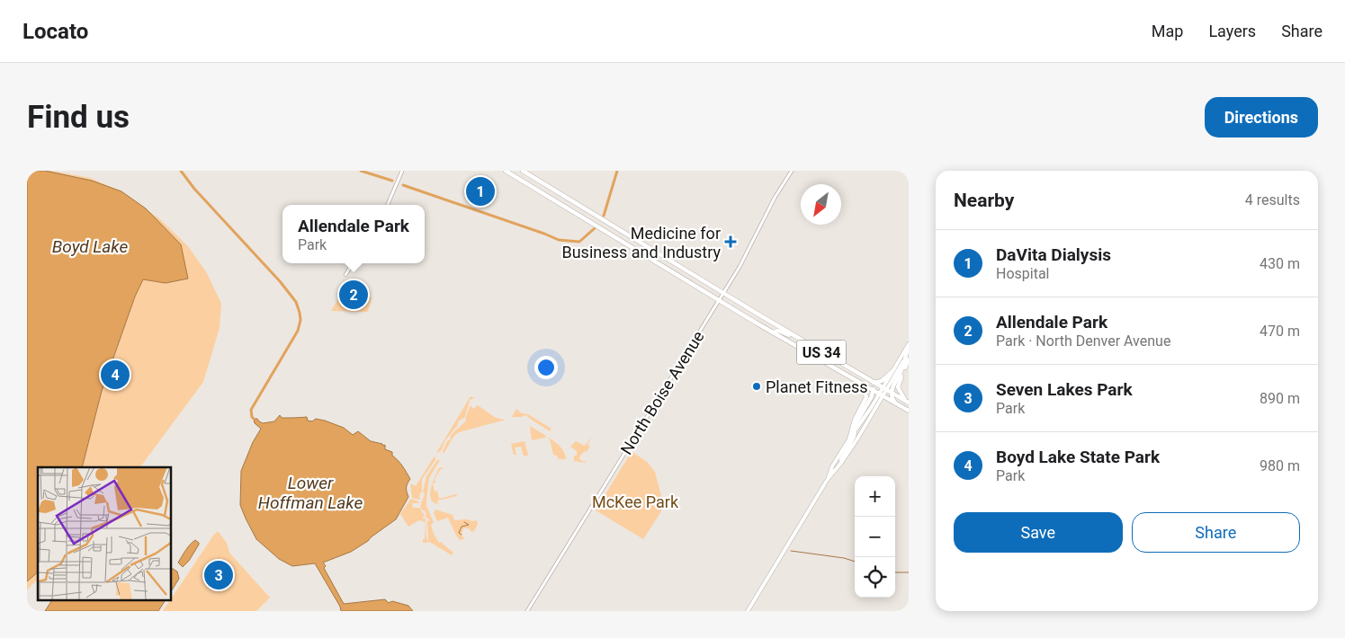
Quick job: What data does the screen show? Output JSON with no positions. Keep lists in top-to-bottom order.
{
  "streets": {
    "highway": ["US 34"],
    "street": ["North Boise Avenue"]
  },
  "crossings": [
    ["US 34", "North Boise Avenue"]
  ],
  "water": ["Boyd Lake", "Lower Hoffman Lake"],
  "parks": ["McKee Park"],
  "places": {
    "health": ["Medicine for Business and Industry"],
    "other": ["Planet Fitness"]
  },
  "north": "bottom left",
  "page": {
    "header": "Locato",
    "nav": ["Map", "Layers", "Share"],
    "buttons": [
      "Directions",
      ["Save", "Share"]
    ],
    "title": "Find us",
    "heading": ["Nearby", "4 results"],
    "pins": [
      "1",
      "2",
      "4",
      "3"
    ],
    "popup": ["Allendale Park", "Park"],
    "list": [
      {
        "mark": "1",
        "name": "DaVita Dialysis",
        "note": "Hospital",
        "value": "430 m"
      },
      {
        "mark": "2",
        "name": "Allendale Park",
        "note": "Park · North Denver Avenue",
        "value": "470 m"
      },
      {
        "mark": "3",
        "name": "Seven Lakes Park",
        "note": "Park",
        "value": "890 m"
      },
      {
        "mark": "4",
        "name": "Boyd Lake State Park",
        "note": "Park",
        "value": "980 m"
      }
    ],
    "map_buttons": ["+", "−"]
  }
}
